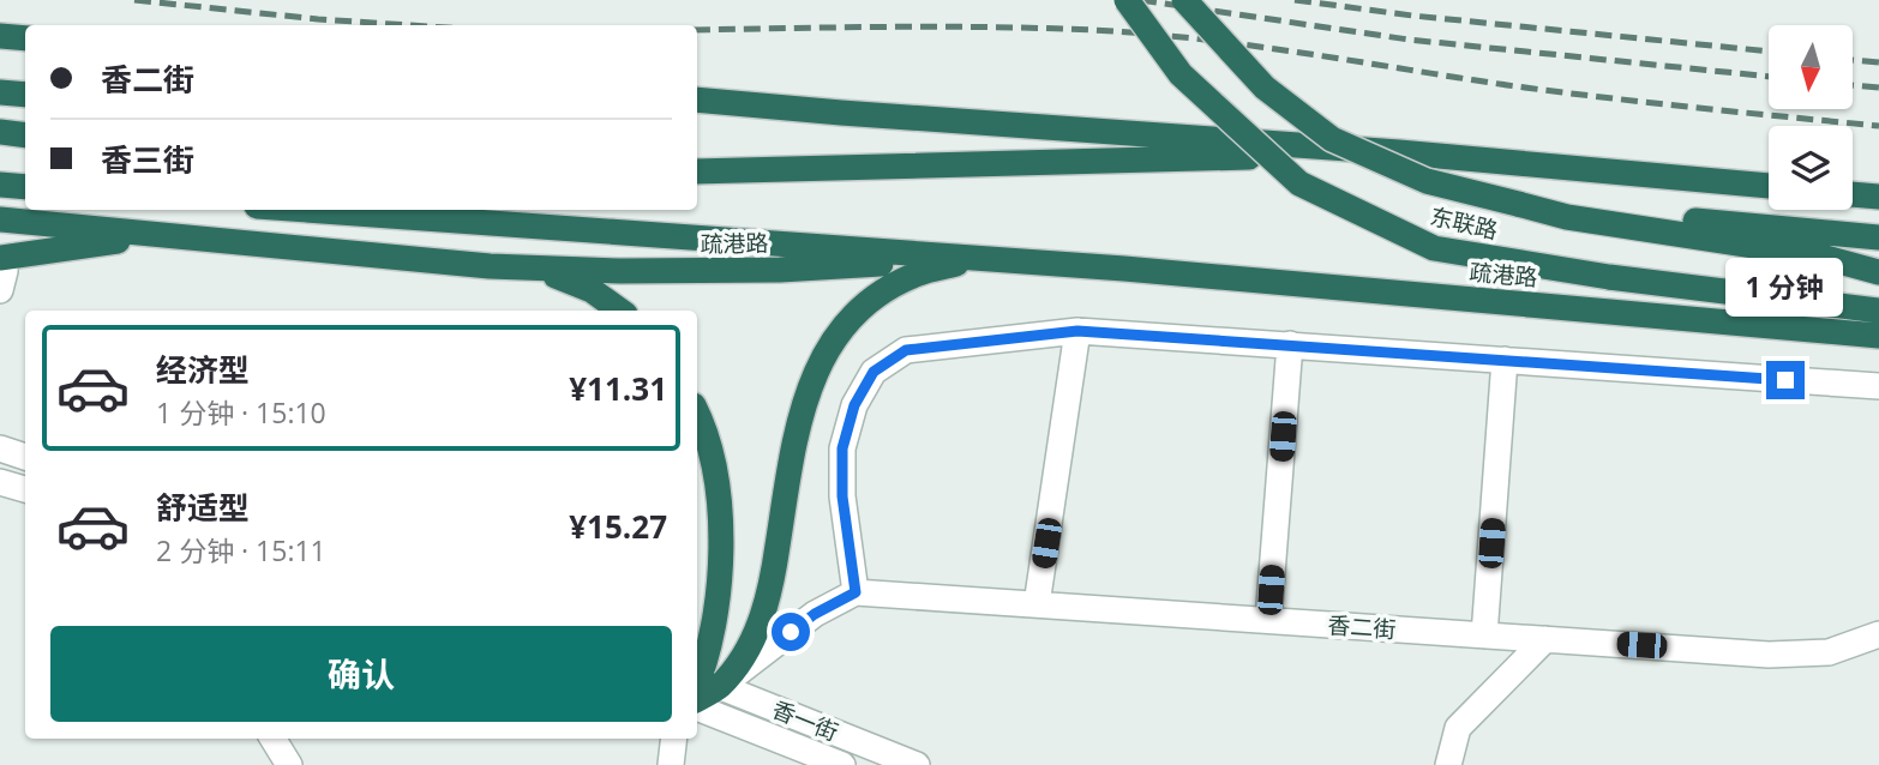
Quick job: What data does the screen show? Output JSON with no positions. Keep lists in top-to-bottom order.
{
  "streets": {
    "highway": ["东联路", "疏港路"],
    "street": ["香二街", "香一街"]
  },
  "north": "bottom",
  "page": {
    "banner": ["香二街", "香三街"],
    "bubble": "1 分钟",
    "list": [
      {
        "name": "经济型",
        "note": "1 分钟 · 15:10",
        "value": "¥11.31"
      },
      {
        "name": "舒适型",
        "note": "2 分钟 · 15:11",
        "value": "¥15.27"
      }
    ],
    "buttons": "确认"
  }
}
